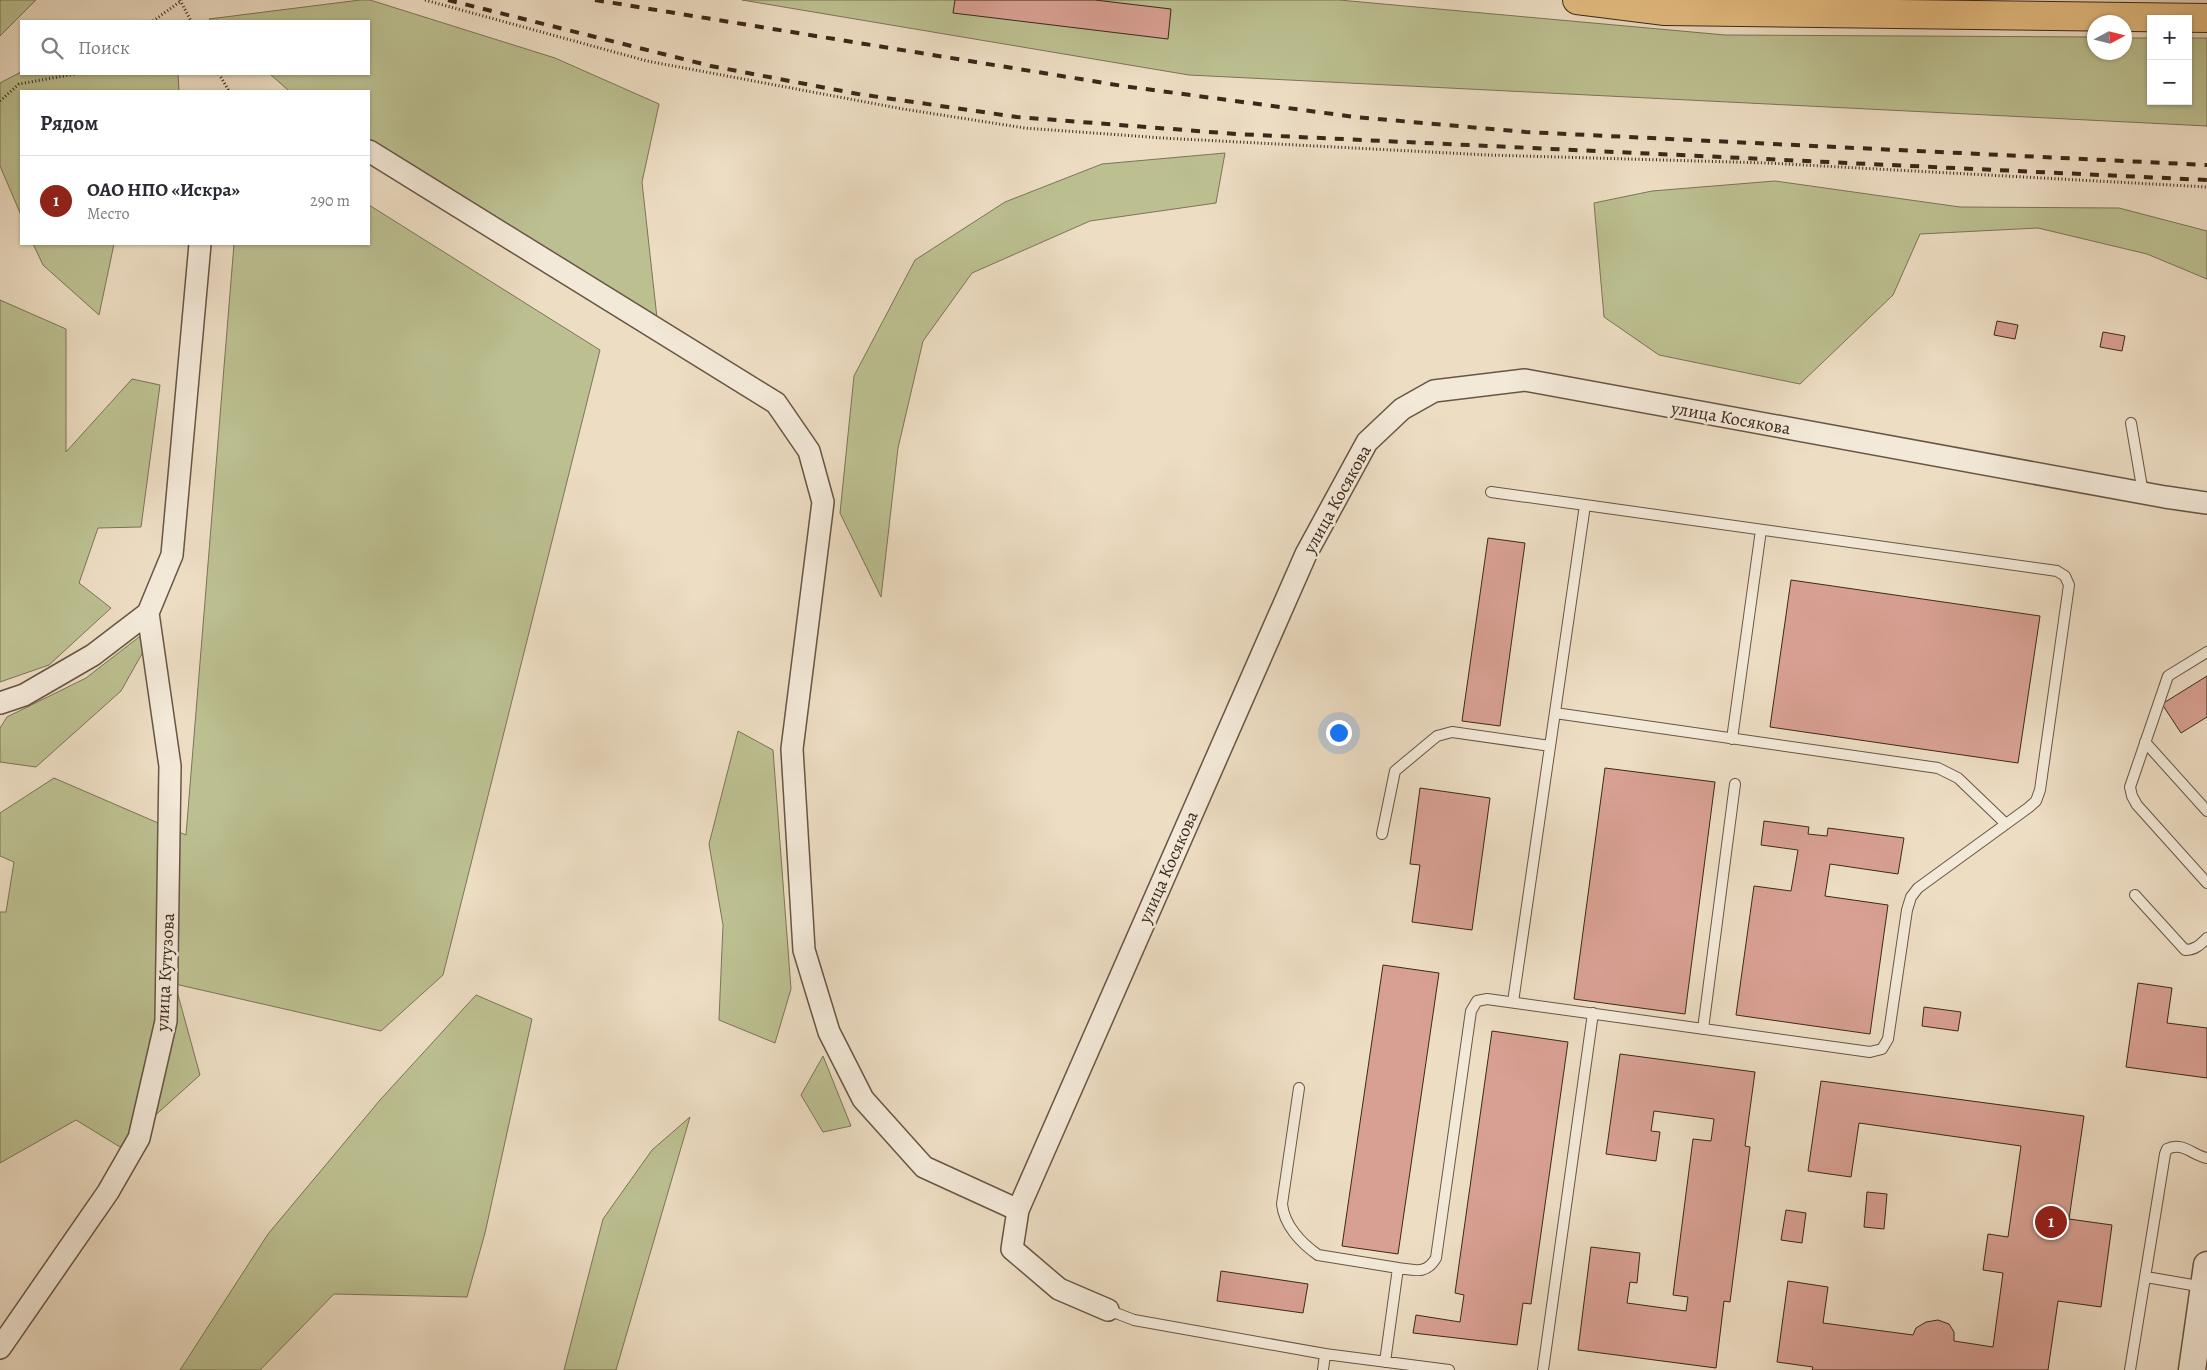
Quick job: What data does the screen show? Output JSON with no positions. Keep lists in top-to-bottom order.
{
  "streets": {
    "street": ["улица Косякова", "улица Кутузова"]
  },
  "north": "right",
  "page": {
    "map_buttons": ["+", "−"],
    "search": "Поиск",
    "heading": "Рядом",
    "list": [
      {
        "mark": "1",
        "name": "ОАО НПО «Искра»",
        "note": "Место",
        "value": "290 m"
      }
    ],
    "pins": "1"
  }
}
